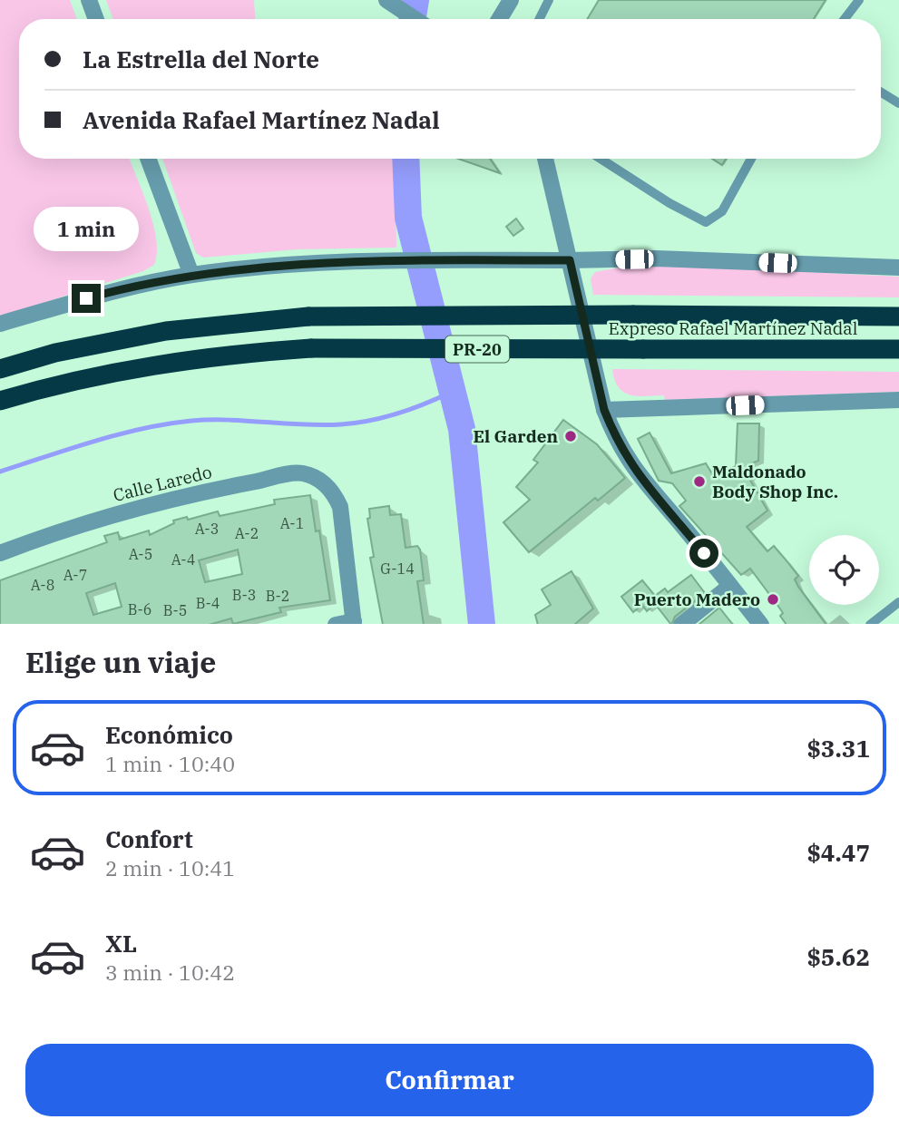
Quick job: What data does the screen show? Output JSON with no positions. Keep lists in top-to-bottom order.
{
  "streets": {
    "highway": ["Expreso Rafael Martínez Nadal", "PR-20"],
    "street": ["Calle Laredo"]
  },
  "places": ["El Garden", "Maldonado Body Shop Inc.", "Puerto Madero"],
  "house_numbers": [
    "A-1",
    "A-3",
    "A-2",
    "A-5",
    "A-4",
    "G-14",
    "A-7",
    "A-8",
    "B-3",
    "B-2",
    "B-4",
    "B-6",
    "B-5"
  ],
  "page": {
    "banner": ["La Estrella del Norte", "Avenida Rafael Martínez Nadal"],
    "bubble": "1 min",
    "heading": "Elige un viaje",
    "list": [
      {
        "name": "Económico",
        "note": "1 min · 10:40",
        "value": "$3.31"
      },
      {
        "name": "Confort",
        "note": "2 min · 10:41",
        "value": "$4.47"
      },
      {
        "name": "XL",
        "note": "3 min · 10:42",
        "value": "$5.62"
      }
    ],
    "buttons": "Confirmar"
  }
}
